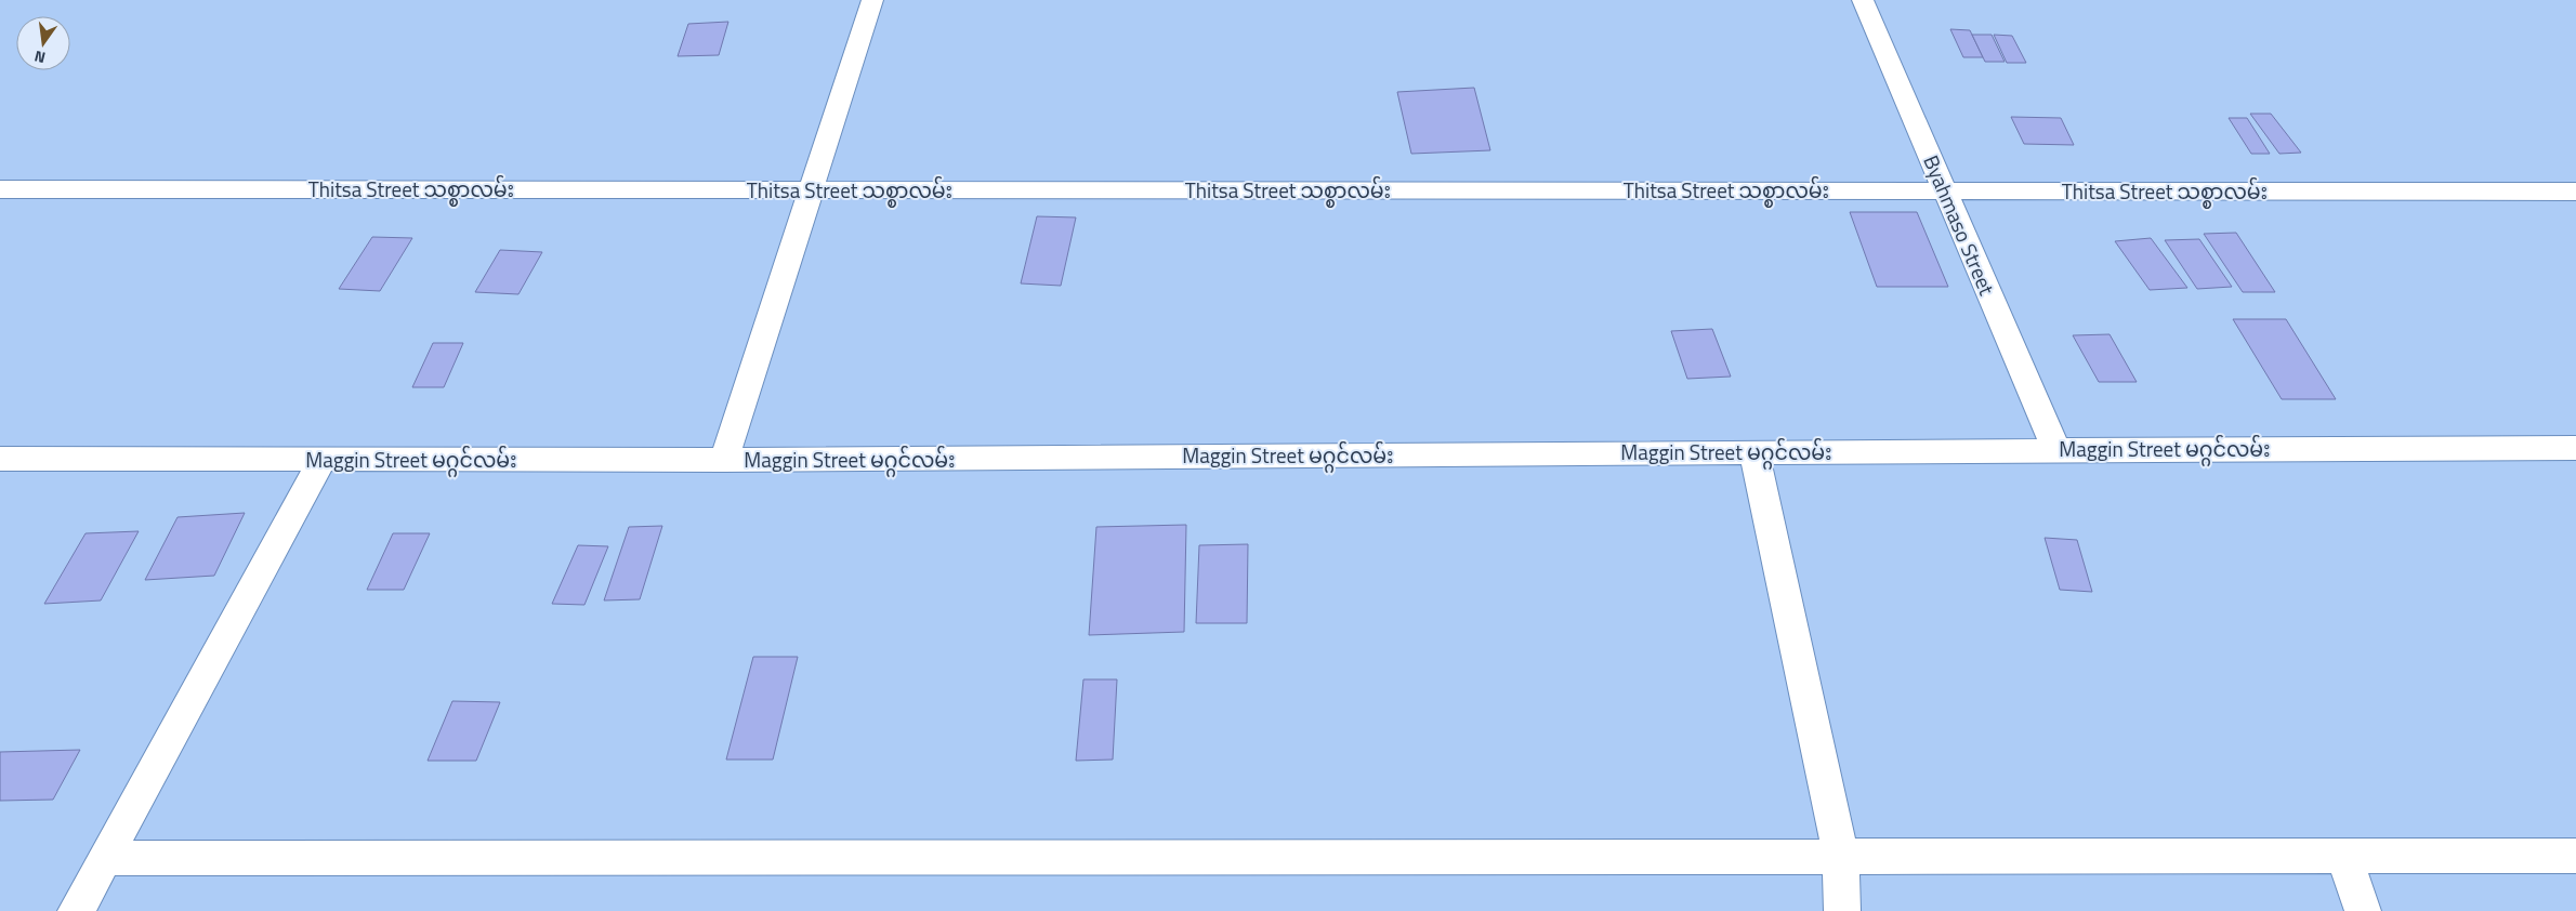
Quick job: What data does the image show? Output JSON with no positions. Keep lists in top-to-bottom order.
{
  "streets": {
    "street": ["Thitsa Street သစ္စာလမ်း", "Byahmaso Street", "Maggin Street မဂ္ဂင်လမ်း"]
  },
  "crossings": [
    ["Thitsa Street သစ္စာလမ်း", "Byahmaso Street"],
    ["Byahmaso Street", "Maggin Street မဂ္ဂင်လမ်း"]
  ],
  "north": "bottom"
}
